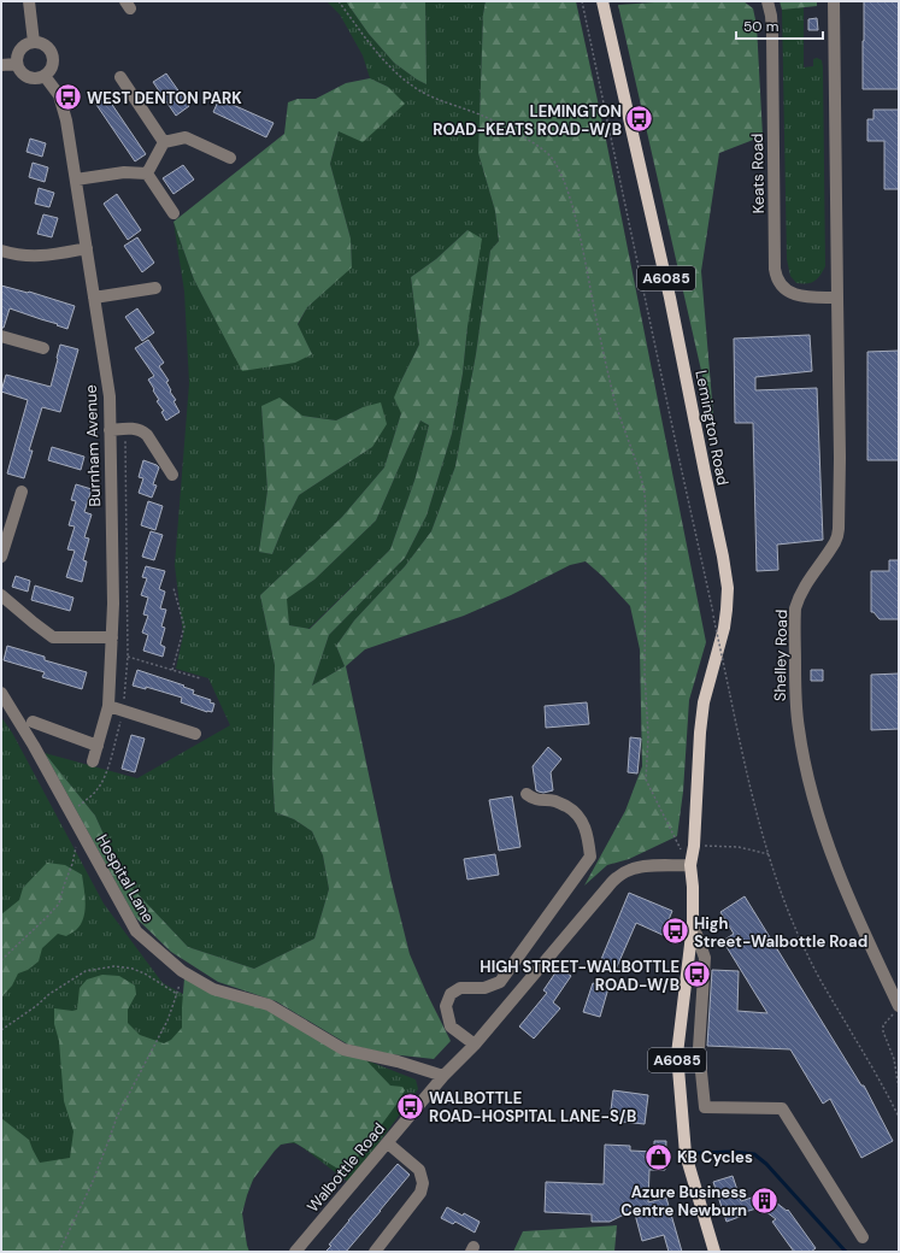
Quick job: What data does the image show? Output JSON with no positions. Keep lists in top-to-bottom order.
{
  "streets": {
    "main road": ["A6085", "Lemington Road"],
    "street": [
      "Keats Road",
      "Burnham Avenue",
      "Shelley Road",
      "Hospital Lane",
      "Walbottle Road"
    ]
  },
  "crossings": [
    ["Keats Road", "Shelley Road"],
    ["A6085", "Lemington Road"],
    ["A6085", "Walbottle Road"],
    ["Lemington Road", "Walbottle Road"],
    ["Hospital Lane", "Walbottle Road"]
  ],
  "places": {
    "bus stop": [
      "WEST DENTON PARK",
      "LEMINGTON ROAD-KEATS ROAD-W/B",
      "High Street-Walbottle Road",
      "HIGH STREET-WALBOTTLE ROAD-W/B",
      "WALBOTTLE ROAD-HOSPITAL LANE-S/B"
    ],
    "shop": ["KB Cycles"],
    "building": ["Azure Business Centre Newburn"]
  },
  "scale_bar": "50 m"
}
